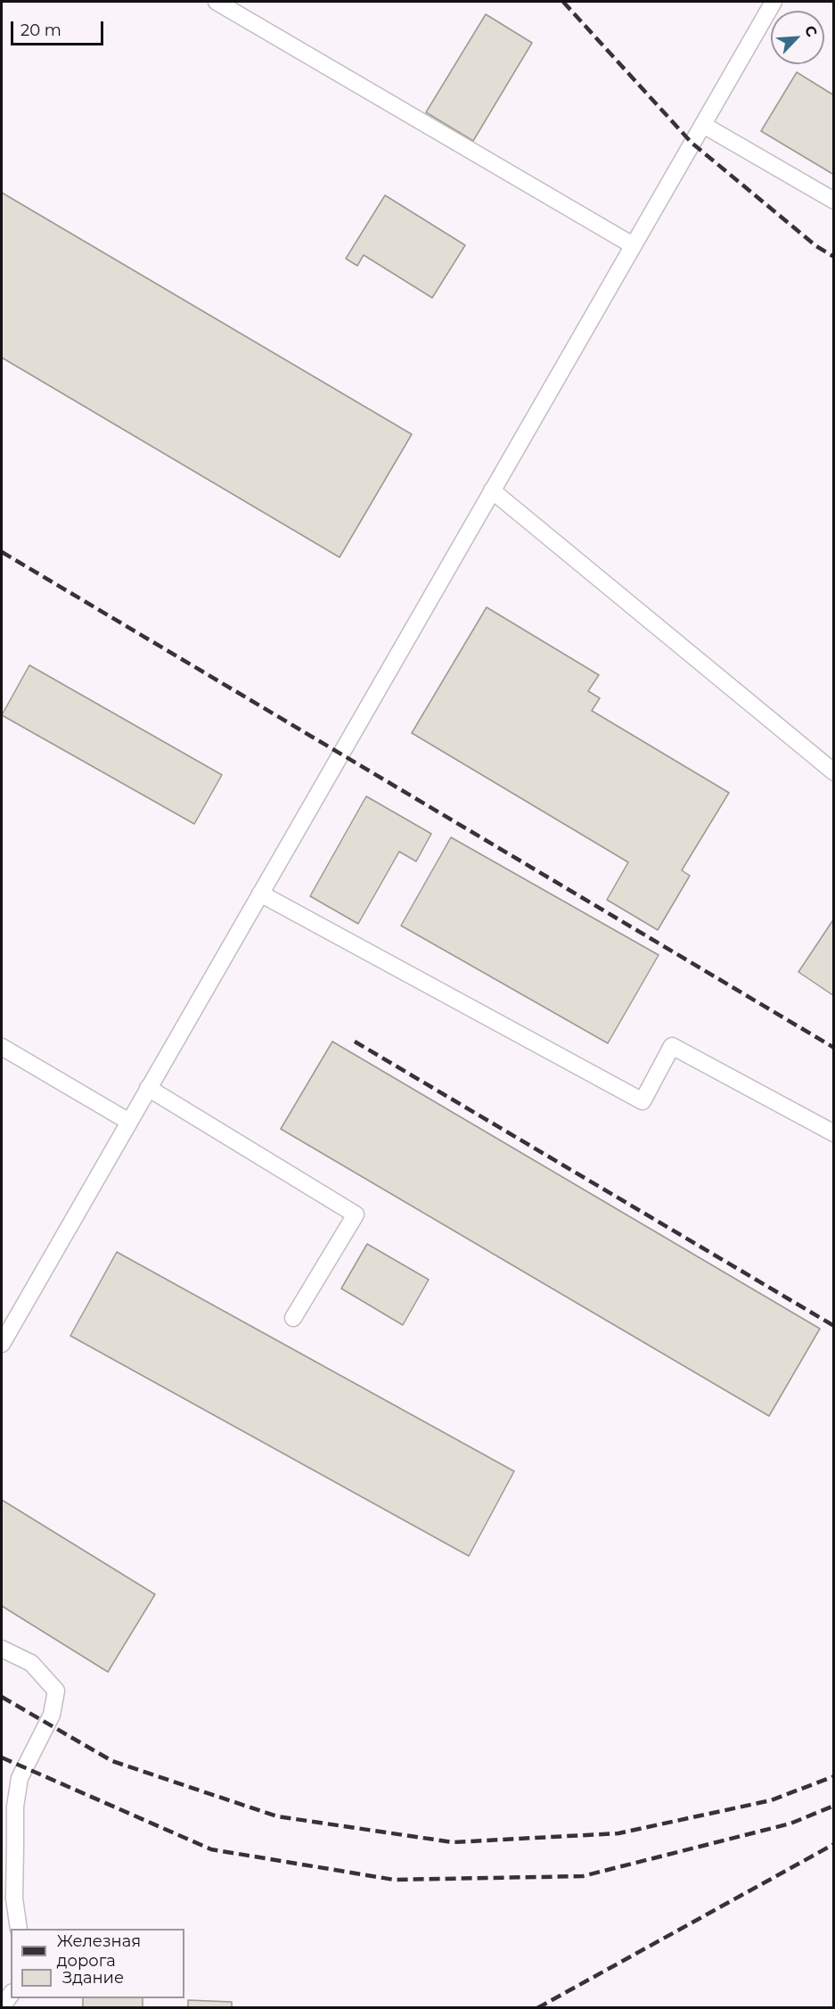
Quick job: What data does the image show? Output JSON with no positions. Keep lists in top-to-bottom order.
{
  "legend": ["Железная дорога", "Здание"],
  "scale_bar": "20 m",
  "north": "top right"
}
